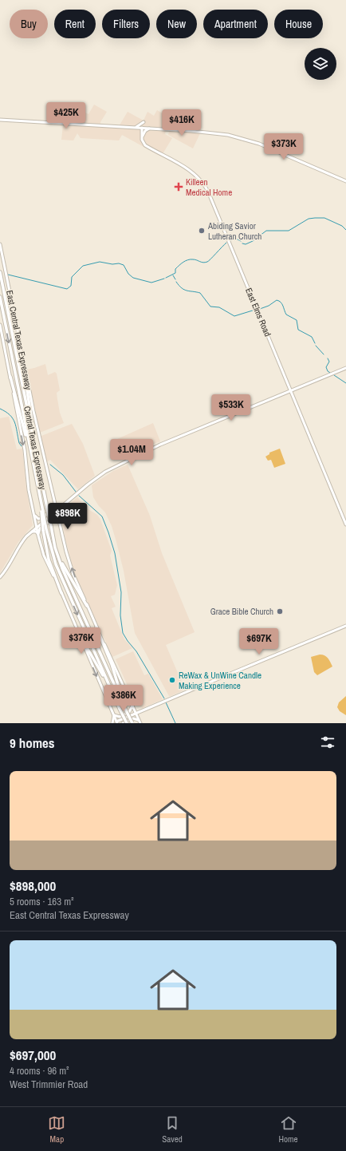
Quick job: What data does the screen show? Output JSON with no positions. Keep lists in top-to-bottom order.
{
  "streets": {
    "highway": ["Central Texas Expressway"],
    "main road": ["East Elms Road", "East Central Texas Expressway"]
  },
  "places": {
    "health": ["Killeen Medical Home"],
    "other": ["Abiding Savior Lutheran Church", "Grace Bible Church", "ReWax & UnWine Candle Making Experience"]
  },
  "page": {
    "chip": [
      "Buy",
      "Rent",
      "Filters",
      "New",
      "Apartment",
      "House"
    ],
    "price": [
      "$425K",
      "$416K",
      "$373K",
      "$533K",
      "$1.04M",
      "$898K",
      "$376K",
      "$697K",
      "$386K"
    ],
    "heading": "9 homes",
    "list": [
      {
        "name": "$898,000",
        "note": "5 rooms · 163 m² · East Central Texas Expressway"
      },
      {
        "name": "$697,000",
        "note": "4 rooms · 96 m² · West Trimmier Road"
      }
    ],
    "tabs": ["Map", "Saved", "Home"]
  }
}
